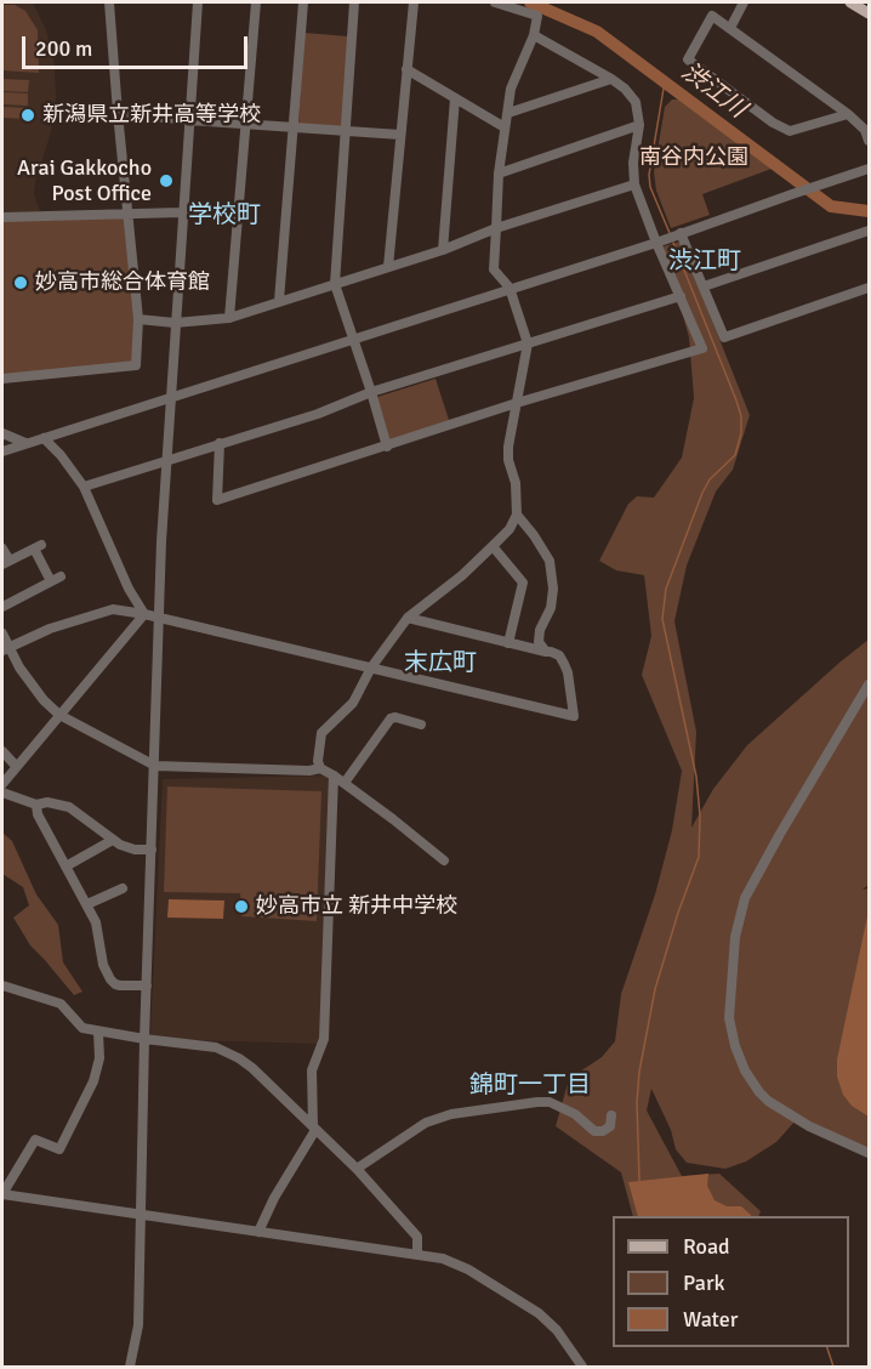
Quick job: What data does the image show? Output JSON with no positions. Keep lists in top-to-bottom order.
{
  "districts": [
    "学校町",
    "渋江町",
    "末広町",
    "錦町一丁目"
  ],
  "water": ["渋江川"],
  "parks": ["南谷内公園"],
  "places": [
    "新潟県立新井高等学校",
    "Arai Gakkocho Post Office",
    "妙高市総合体育館",
    "妙高市立 新井中学校"
  ],
  "legend": ["Road", "Park", "Water"],
  "scale_bar": "200 m"
}
